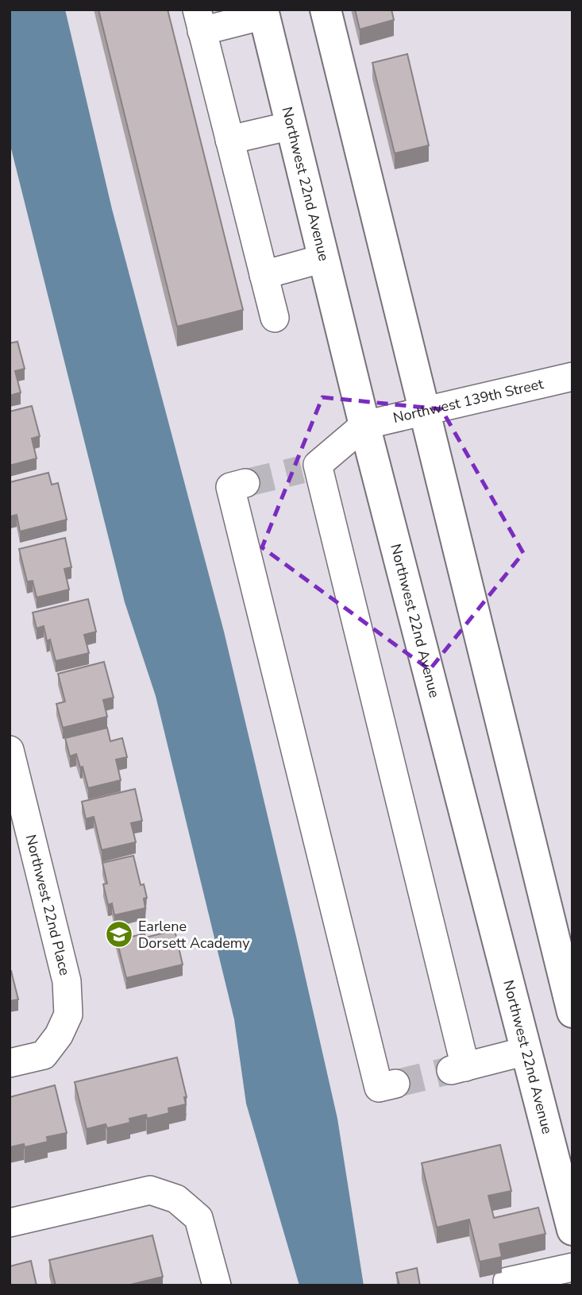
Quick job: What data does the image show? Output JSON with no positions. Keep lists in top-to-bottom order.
{
  "streets": {
    "main road": ["Northwest 22nd Avenue"],
    "street": ["Northwest 139th Street", "Northwest 22nd Place"]
  },
  "crossings": [
    ["Northwest 22nd Avenue", "Northwest 139th Street"]
  ],
  "places": {
    "school or university": ["Earlene Dorsett Academy"]
  }
}
